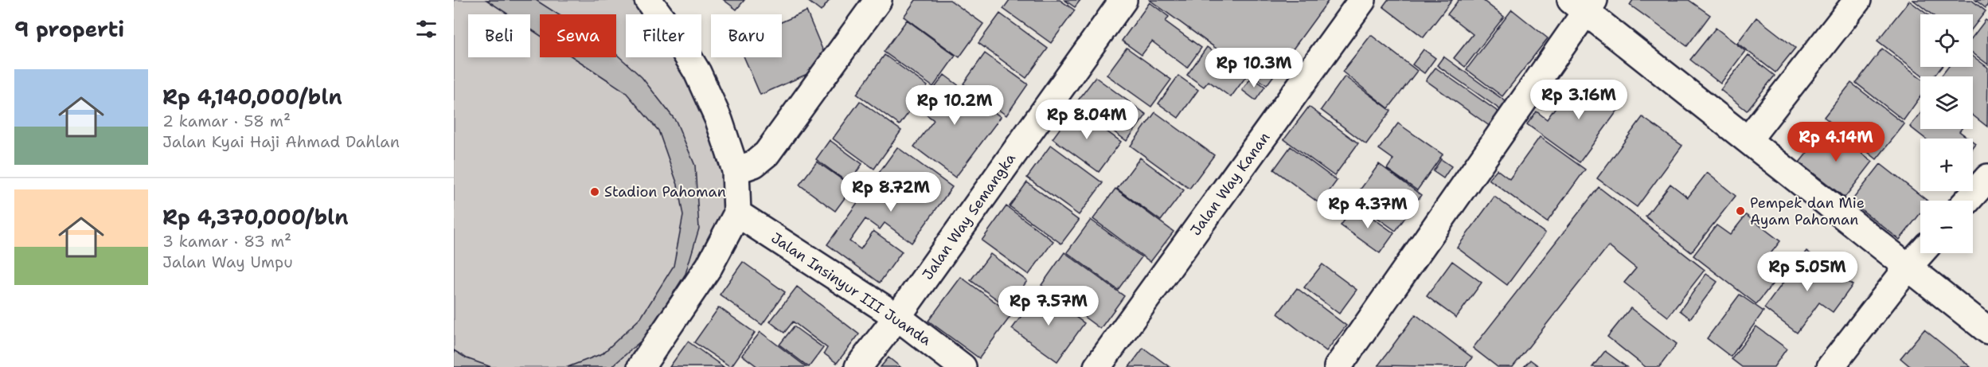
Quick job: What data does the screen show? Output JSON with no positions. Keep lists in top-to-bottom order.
{
  "streets": {
    "street": ["Jalan Way Kanan", "Jalan Way Semangka", "Jalan Insinyur III Juanda"]
  },
  "crossings": [
    ["Jalan Way Semangka", "Jalan Insinyur III Juanda"]
  ],
  "places": ["Stadion Pahoman", "Pempek dan Mie Ayam Pahoman"],
  "page": {
    "heading": "9 properti",
    "map_buttons": ["+", "−"],
    "chip": [
      "Beli",
      "Sewa",
      "Filter",
      "Baru"
    ],
    "price": [
      "Rp 10.3M",
      "Rp 3.16M",
      "Rp 10.2M",
      "Rp 8.04M",
      "Rp 4.14M",
      "Rp 8.72M",
      "Rp 4.37M",
      "Rp 5.05M",
      "Rp 7.57M"
    ],
    "list": [
      {
        "name": "Rp 4,140,000/bln",
        "note": "2 kamar · 58 m² · Jalan Kyai Haji Ahmad Dahlan"
      },
      {
        "name": "Rp 4,370,000/bln",
        "note": "3 kamar · 83 m² · Jalan Way Umpu"
      }
    ]
  }
}
